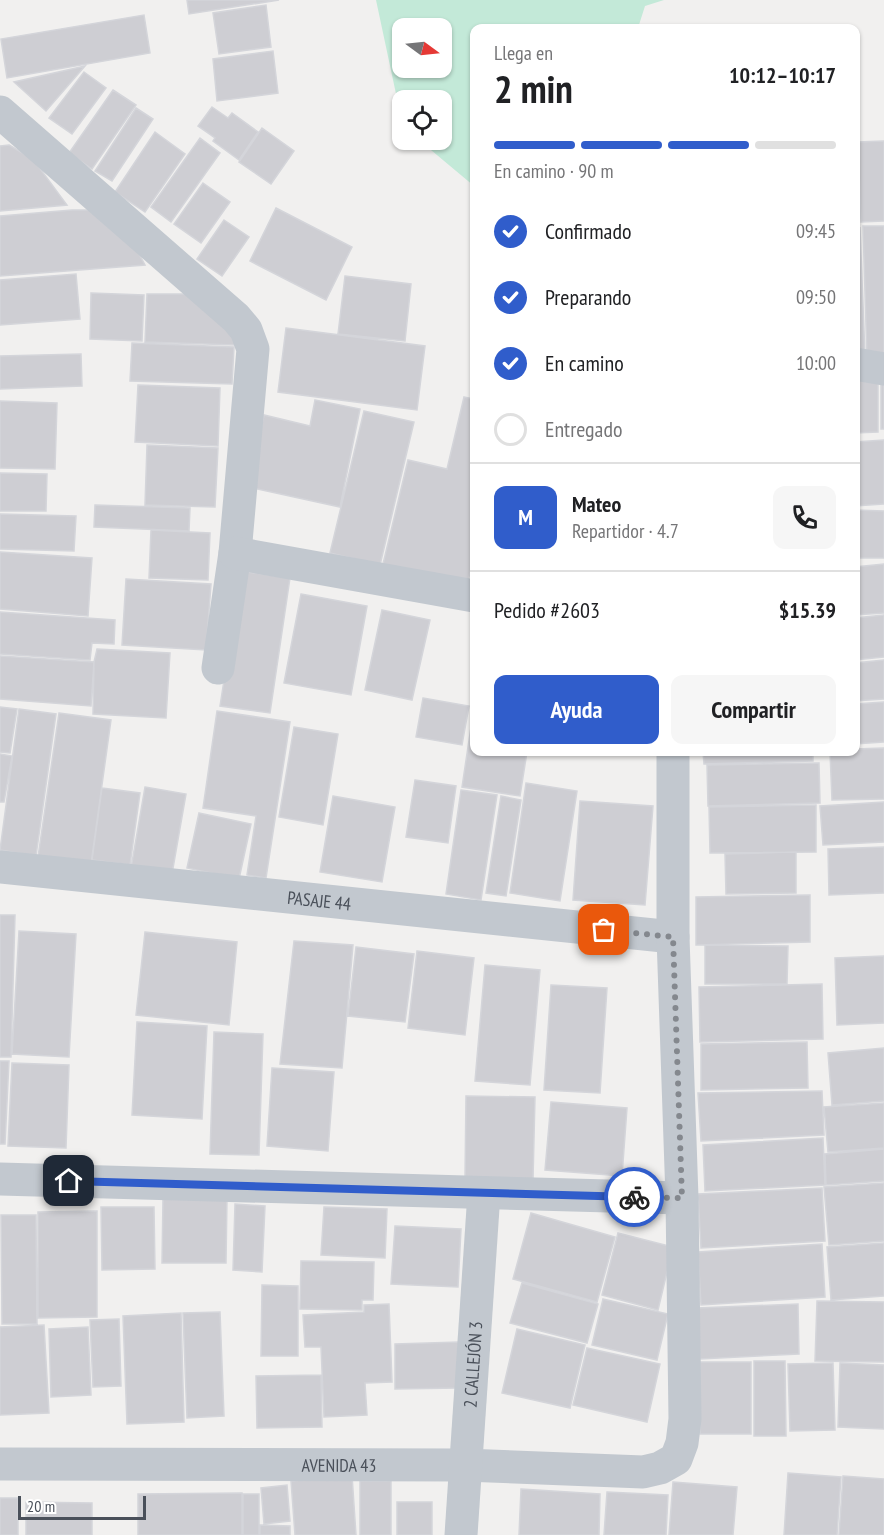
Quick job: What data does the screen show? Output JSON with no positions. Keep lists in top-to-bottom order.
{
  "streets": {
    "street": ["PASAJE 44", "2 CALLEJÓN 3", "AVENIDA 43"]
  },
  "crossings": [
    ["2 CALLEJÓN 3", "AVENIDA 43"]
  ],
  "scale_bar": "20 m",
  "north": "right",
  "page": {
    "heading": ["2 min", "Llega en", "10:12–10:17"],
    "panel": [
      "Mateo",
      "Repartidor · 4.7",
      "Pedido #2603",
      "$15.39"
    ],
    "bar": "En camino · 90 m",
    "list": [
      ["Confirmado", "09:45"],
      ["Preparando", "09:50"],
      ["En camino", "10:00"],
      "Entregado"
    ],
    "round": "M",
    "buttons": ["Ayuda", "Compartir"],
    "scale": "20 m"
  }
}
